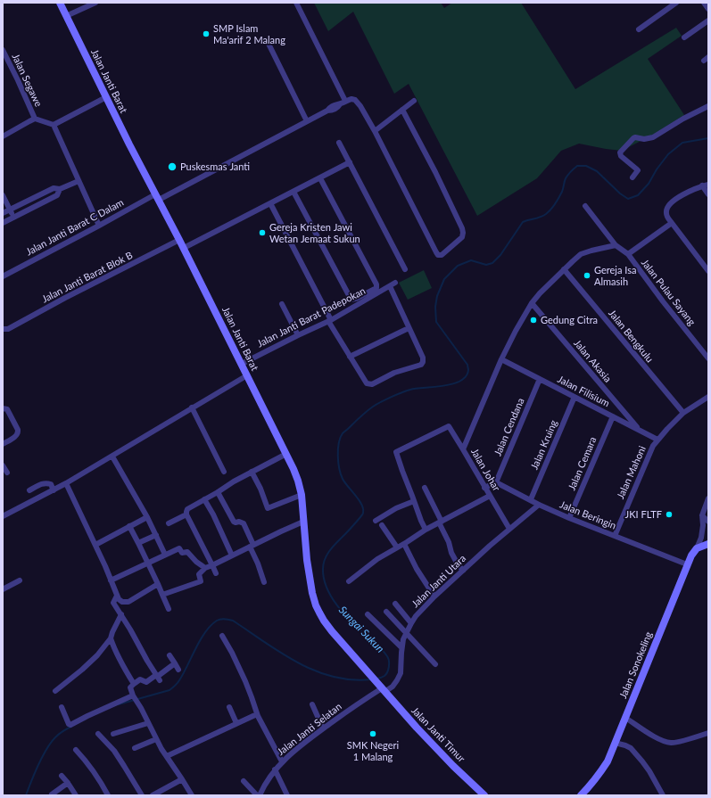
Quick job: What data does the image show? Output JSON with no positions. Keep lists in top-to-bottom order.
{
  "streets": {
    "street": [
      "Jalan Segawe",
      "Jalan Janti Barat",
      "Jalan Janti Barat C Dalam",
      "Jalan Janti Barat Blok B",
      "Jalan Pulau Sayang",
      "Jalan Janti Barat Padepokan",
      "Jalan Bengkulu",
      "Jalan Akasia",
      "Jalan Filisium",
      "Jalan Cendana",
      "Jalan Kruing",
      "Jalan Cemara",
      "Jalan Johar",
      "Jalan Mahoni",
      "Jalan Beringin",
      "Jalan Janti Utara",
      "Jalan Sonokeling",
      "Jalan Janti Selatan",
      "Jalan Janti Timur"
    ]
  },
  "crossings": [
    ["Jalan Janti Barat", "Jalan Janti Barat C Dalam"],
    ["Jalan Janti Barat", "Jalan Janti Barat Blok B"],
    ["Jalan Janti Barat", "Jalan Janti Barat Padepokan"],
    ["Jalan Janti Barat", "Jalan Janti Utara"],
    ["Jalan Janti Barat", "Jalan Janti Selatan"],
    ["Jalan Janti Barat", "Jalan Janti Timur"],
    ["Jalan Pulau Sayang", "Jalan Johar"],
    ["Jalan Bengkulu", "Jalan Johar"],
    ["Jalan Bengkulu", "Jalan Mahoni"],
    ["Jalan Akasia", "Jalan Filisium"],
    ["Jalan Akasia", "Jalan Johar"],
    ["Jalan Filisium", "Jalan Cendana"],
    ["Jalan Filisium", "Jalan Kruing"],
    ["Jalan Filisium", "Jalan Cemara"],
    ["Jalan Filisium", "Jalan Johar"],
    ["Jalan Filisium", "Jalan Mahoni"],
    ["Jalan Cendana", "Jalan Beringin"],
    ["Jalan Kruing", "Jalan Beringin"],
    ["Jalan Cemara", "Jalan Beringin"],
    ["Jalan Johar", "Jalan Janti Utara"],
    ["Jalan Mahoni", "Jalan Beringin"],
    ["Jalan Beringin", "Jalan Janti Utara"],
    ["Jalan Beringin", "Jalan Sonokeling"],
    ["Jalan Janti Utara", "Jalan Janti Selatan"],
    ["Jalan Janti Utara", "Jalan Janti Timur"],
    ["Jalan Janti Selatan", "Jalan Janti Timur"]
  ],
  "water": ["Sungai Sukun"],
  "places": [
    "SMP Islam Ma'arif 2 Malang",
    "Puskesmas Janti",
    "Gereja Kristen Jawi Wetan Jemaat Sukun",
    "Gereja Isa Almasih",
    "Gedung Citra",
    "JKI FLTF",
    "SMK Negeri 1 Malang"
  ]
}
